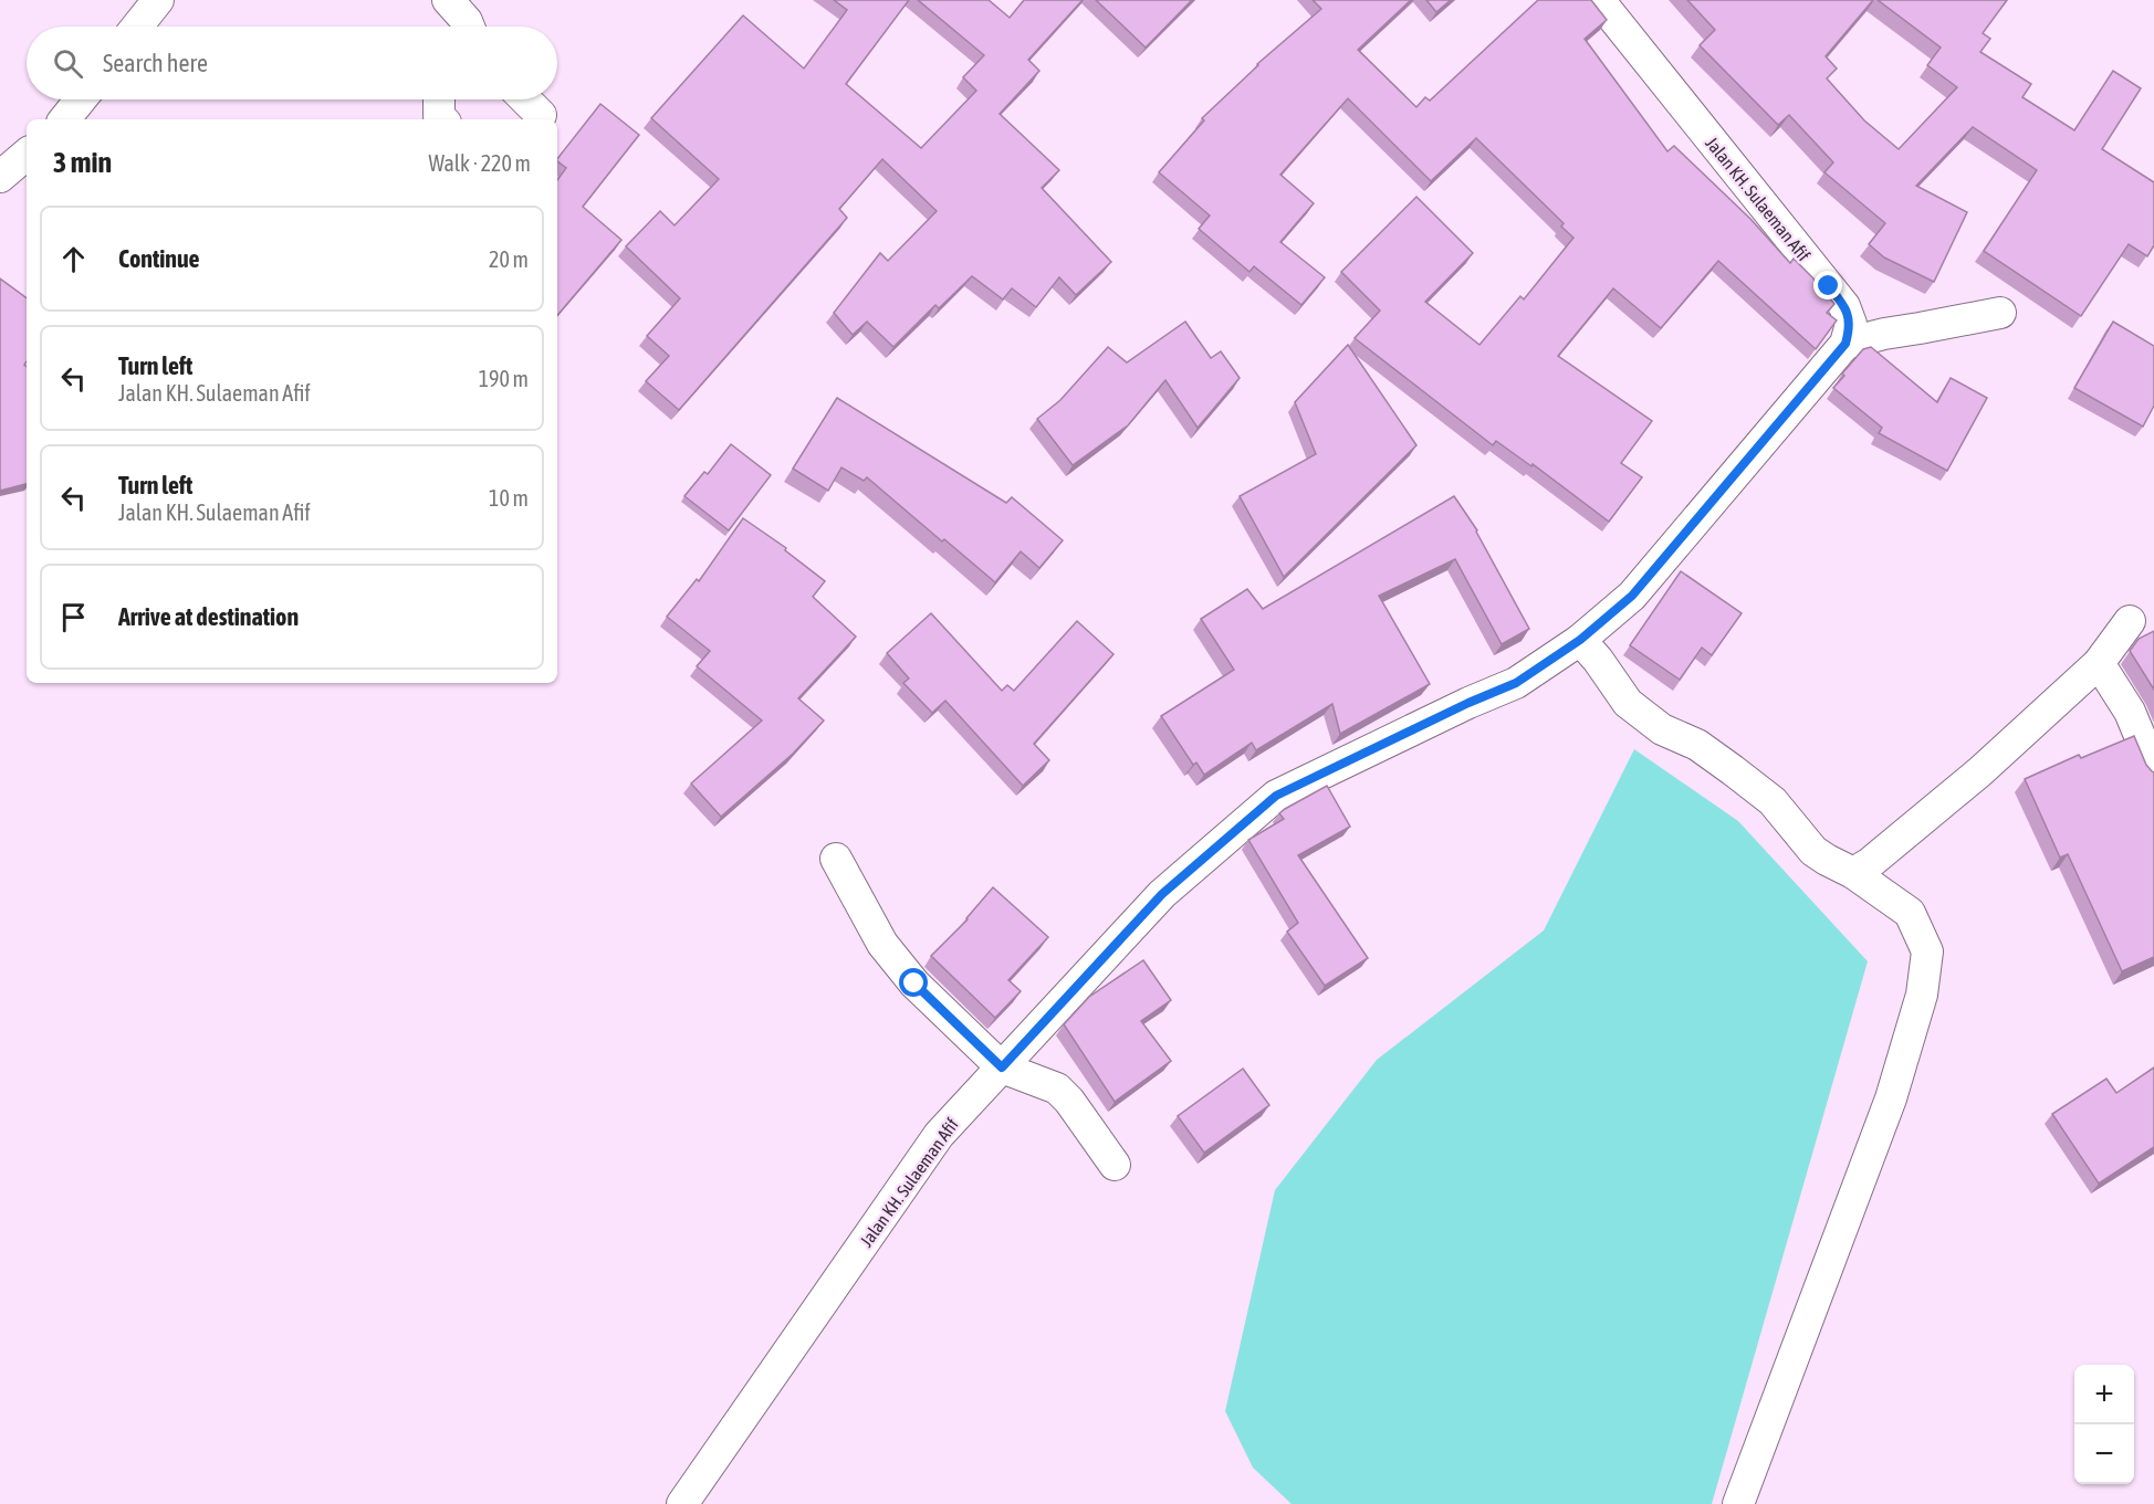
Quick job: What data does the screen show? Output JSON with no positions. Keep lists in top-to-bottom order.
{
  "streets": {
    "street": ["Jalan KH. Sulaeman Afif"]
  },
  "page": {
    "search": "Search here",
    "heading": ["3 min", "Walk · 220 m"],
    "list": [
      ["Continue", "20 m"],
      ["Turn left", "Jalan KH. Sulaeman Afif", "190 m"],
      ["Turn left", "Jalan KH. Sulaeman Afif", "10 m"],
      "Arrive at destination"
    ],
    "map_buttons": ["+", "−"]
  }
}
